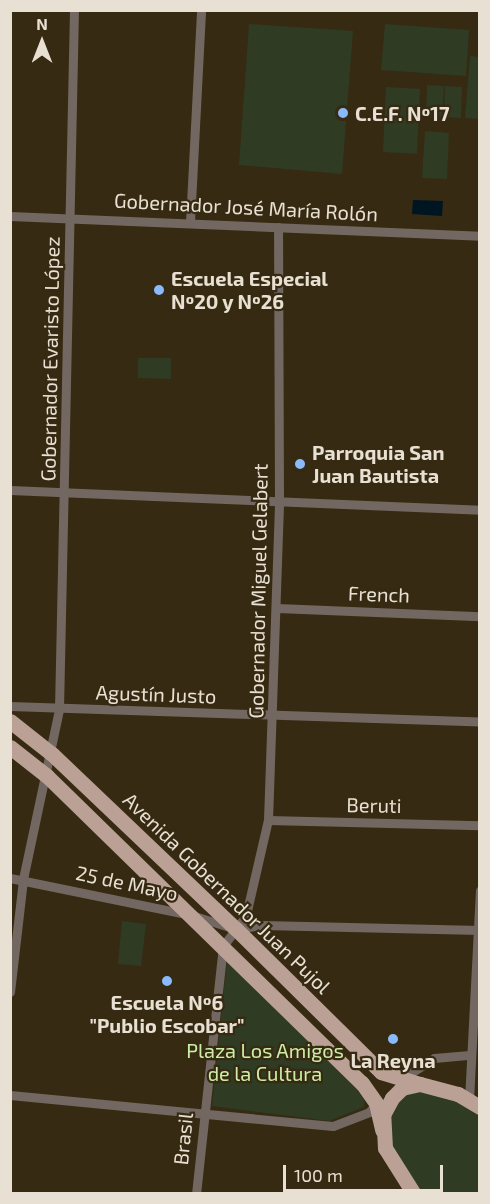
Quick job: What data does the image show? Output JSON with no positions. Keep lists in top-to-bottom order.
{
  "streets": {
    "main road": ["Avenida Gobernador Juan Pujol"],
    "street": [
      "Gobernador José María Rolón",
      "Gobernador Evaristo López",
      "Gobernador Miguel Gelabert",
      "French",
      "Agustín Justo",
      "Beruti",
      "25 de Mayo",
      "Brasil"
    ]
  },
  "crossings": [
    ["Gobernador José María Rolón", "Gobernador Evaristo López"],
    ["Gobernador José María Rolón", "Gobernador Miguel Gelabert"],
    ["Gobernador Evaristo López", "Agustín Justo"],
    ["Gobernador Evaristo López", "25 de Mayo"],
    ["Gobernador Evaristo López", "Avenida Gobernador Juan Pujol"],
    ["Gobernador Miguel Gelabert", "French"],
    ["Gobernador Miguel Gelabert", "Agustín Justo"],
    ["Gobernador Miguel Gelabert", "Beruti"],
    ["Gobernador Miguel Gelabert", "25 de Mayo"],
    ["Gobernador Miguel Gelabert", "Avenida Gobernador Juan Pujol"],
    ["Gobernador Miguel Gelabert", "Brasil"],
    ["25 de Mayo", "Avenida Gobernador Juan Pujol"],
    ["Avenida Gobernador Juan Pujol", "Brasil"]
  ],
  "parks": ["Plaza Los Amigos de la Cultura"],
  "places": [
    "C.E.F. Nº17",
    "Escuela Especial Nº20 y Nº26",
    "Parroquia San Juan Bautista",
    "Escuela Nº6 \"Publio Escobar\"",
    "La Reyna"
  ],
  "scale_bar": "100 m",
  "north": "top"
}
